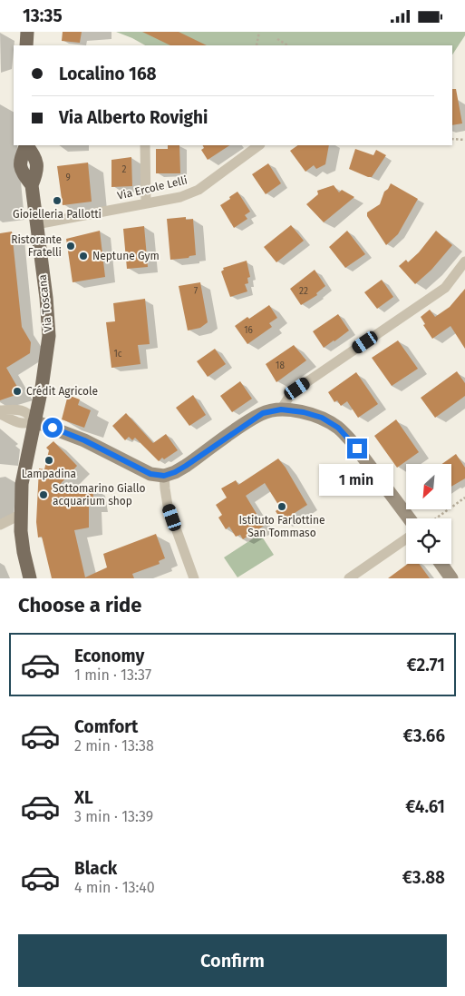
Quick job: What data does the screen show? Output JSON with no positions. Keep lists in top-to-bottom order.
{
  "streets": {
    "main road": ["Via Toscana"],
    "street": ["Via Ercole Lelli"]
  },
  "crossings": [
    ["Via Ercole Lelli", "Via Toscana"]
  ],
  "places": [
    "Gioielleria Pallotti",
    "Ristorante Fratelli",
    "Neptune Gym",
    "Crédit Agricole",
    "Lampadina",
    "Sottomarino Giallo acquarium shop",
    "Istituto Farlottine San Tommaso"
  ],
  "house_numbers": [
    "2",
    "9",
    "7",
    "22",
    "16",
    "1c",
    "18"
  ],
  "north": "bottom left",
  "page": {
    "status": "13:35",
    "banner": ["Localino 168", "Via Alberto Rovighi"],
    "bubble": "1 min",
    "heading": "Choose a ride",
    "list": [
      {
        "name": "Economy",
        "note": "1 min · 13:37",
        "value": "€2.71"
      },
      {
        "name": "Comfort",
        "note": "2 min · 13:38",
        "value": "€3.66"
      },
      {
        "name": "XL",
        "note": "3 min · 13:39",
        "value": "€4.61"
      },
      {
        "name": "Black",
        "note": "4 min · 13:40",
        "value": "€3.88"
      }
    ],
    "buttons": "Confirm"
  }
}
